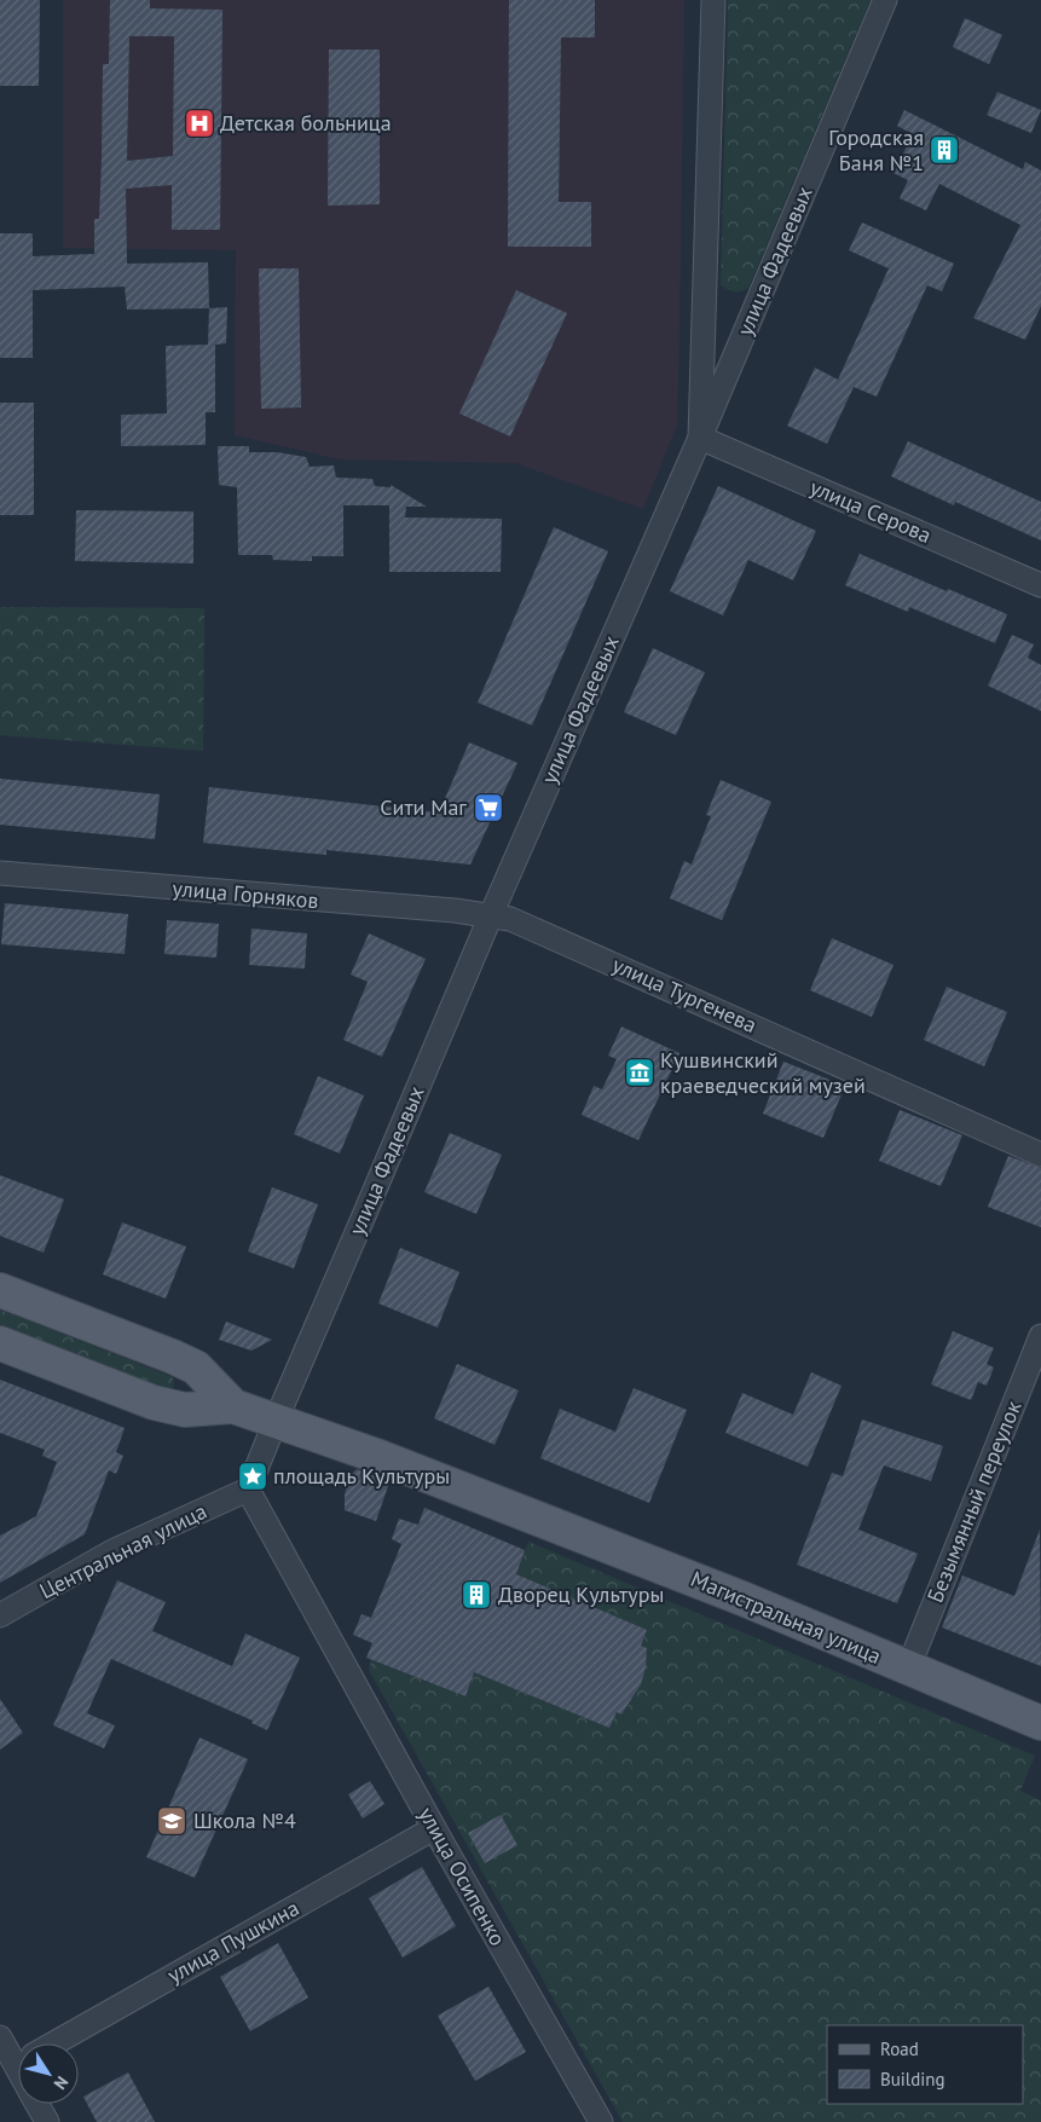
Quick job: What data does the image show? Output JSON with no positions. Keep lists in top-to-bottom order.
{
  "streets": {
    "main road": ["Магистральная улица"],
    "street": [
      "улица Фадеевых",
      "улица Серова",
      "улица Горняков",
      "улица Тургенева",
      "Безымянный переулок",
      "Центральная улица",
      "улица Осипенко",
      "улица Пушкина"
    ]
  },
  "crossings": [
    ["улица Фадеевых", "улица Серова"],
    ["улица Фадеевых", "улица Горняков"],
    ["улица Фадеевых", "улица Тургенева"],
    ["улица Фадеевых", "Магистральная улица"],
    ["улица Горняков", "улица Тургенева"],
    ["Безымянный переулок", "Магистральная улица"],
    ["Центральная улица", "улица Осипенко"],
    ["улица Осипенко", "улица Пушкина"]
  ],
  "places": {
    "hospital": ["Детская больница"],
    "building": ["Городская Баня №1", "Дворец Культуры"],
    "supermarket": ["Сити Маг"],
    "museum": ["Кушвинский краеведческий музей"],
    "place": ["площадь Культуры"],
    "school or university": ["Школа №4"]
  },
  "legend": ["Road", "Building"],
  "north": "bottom right"
}
